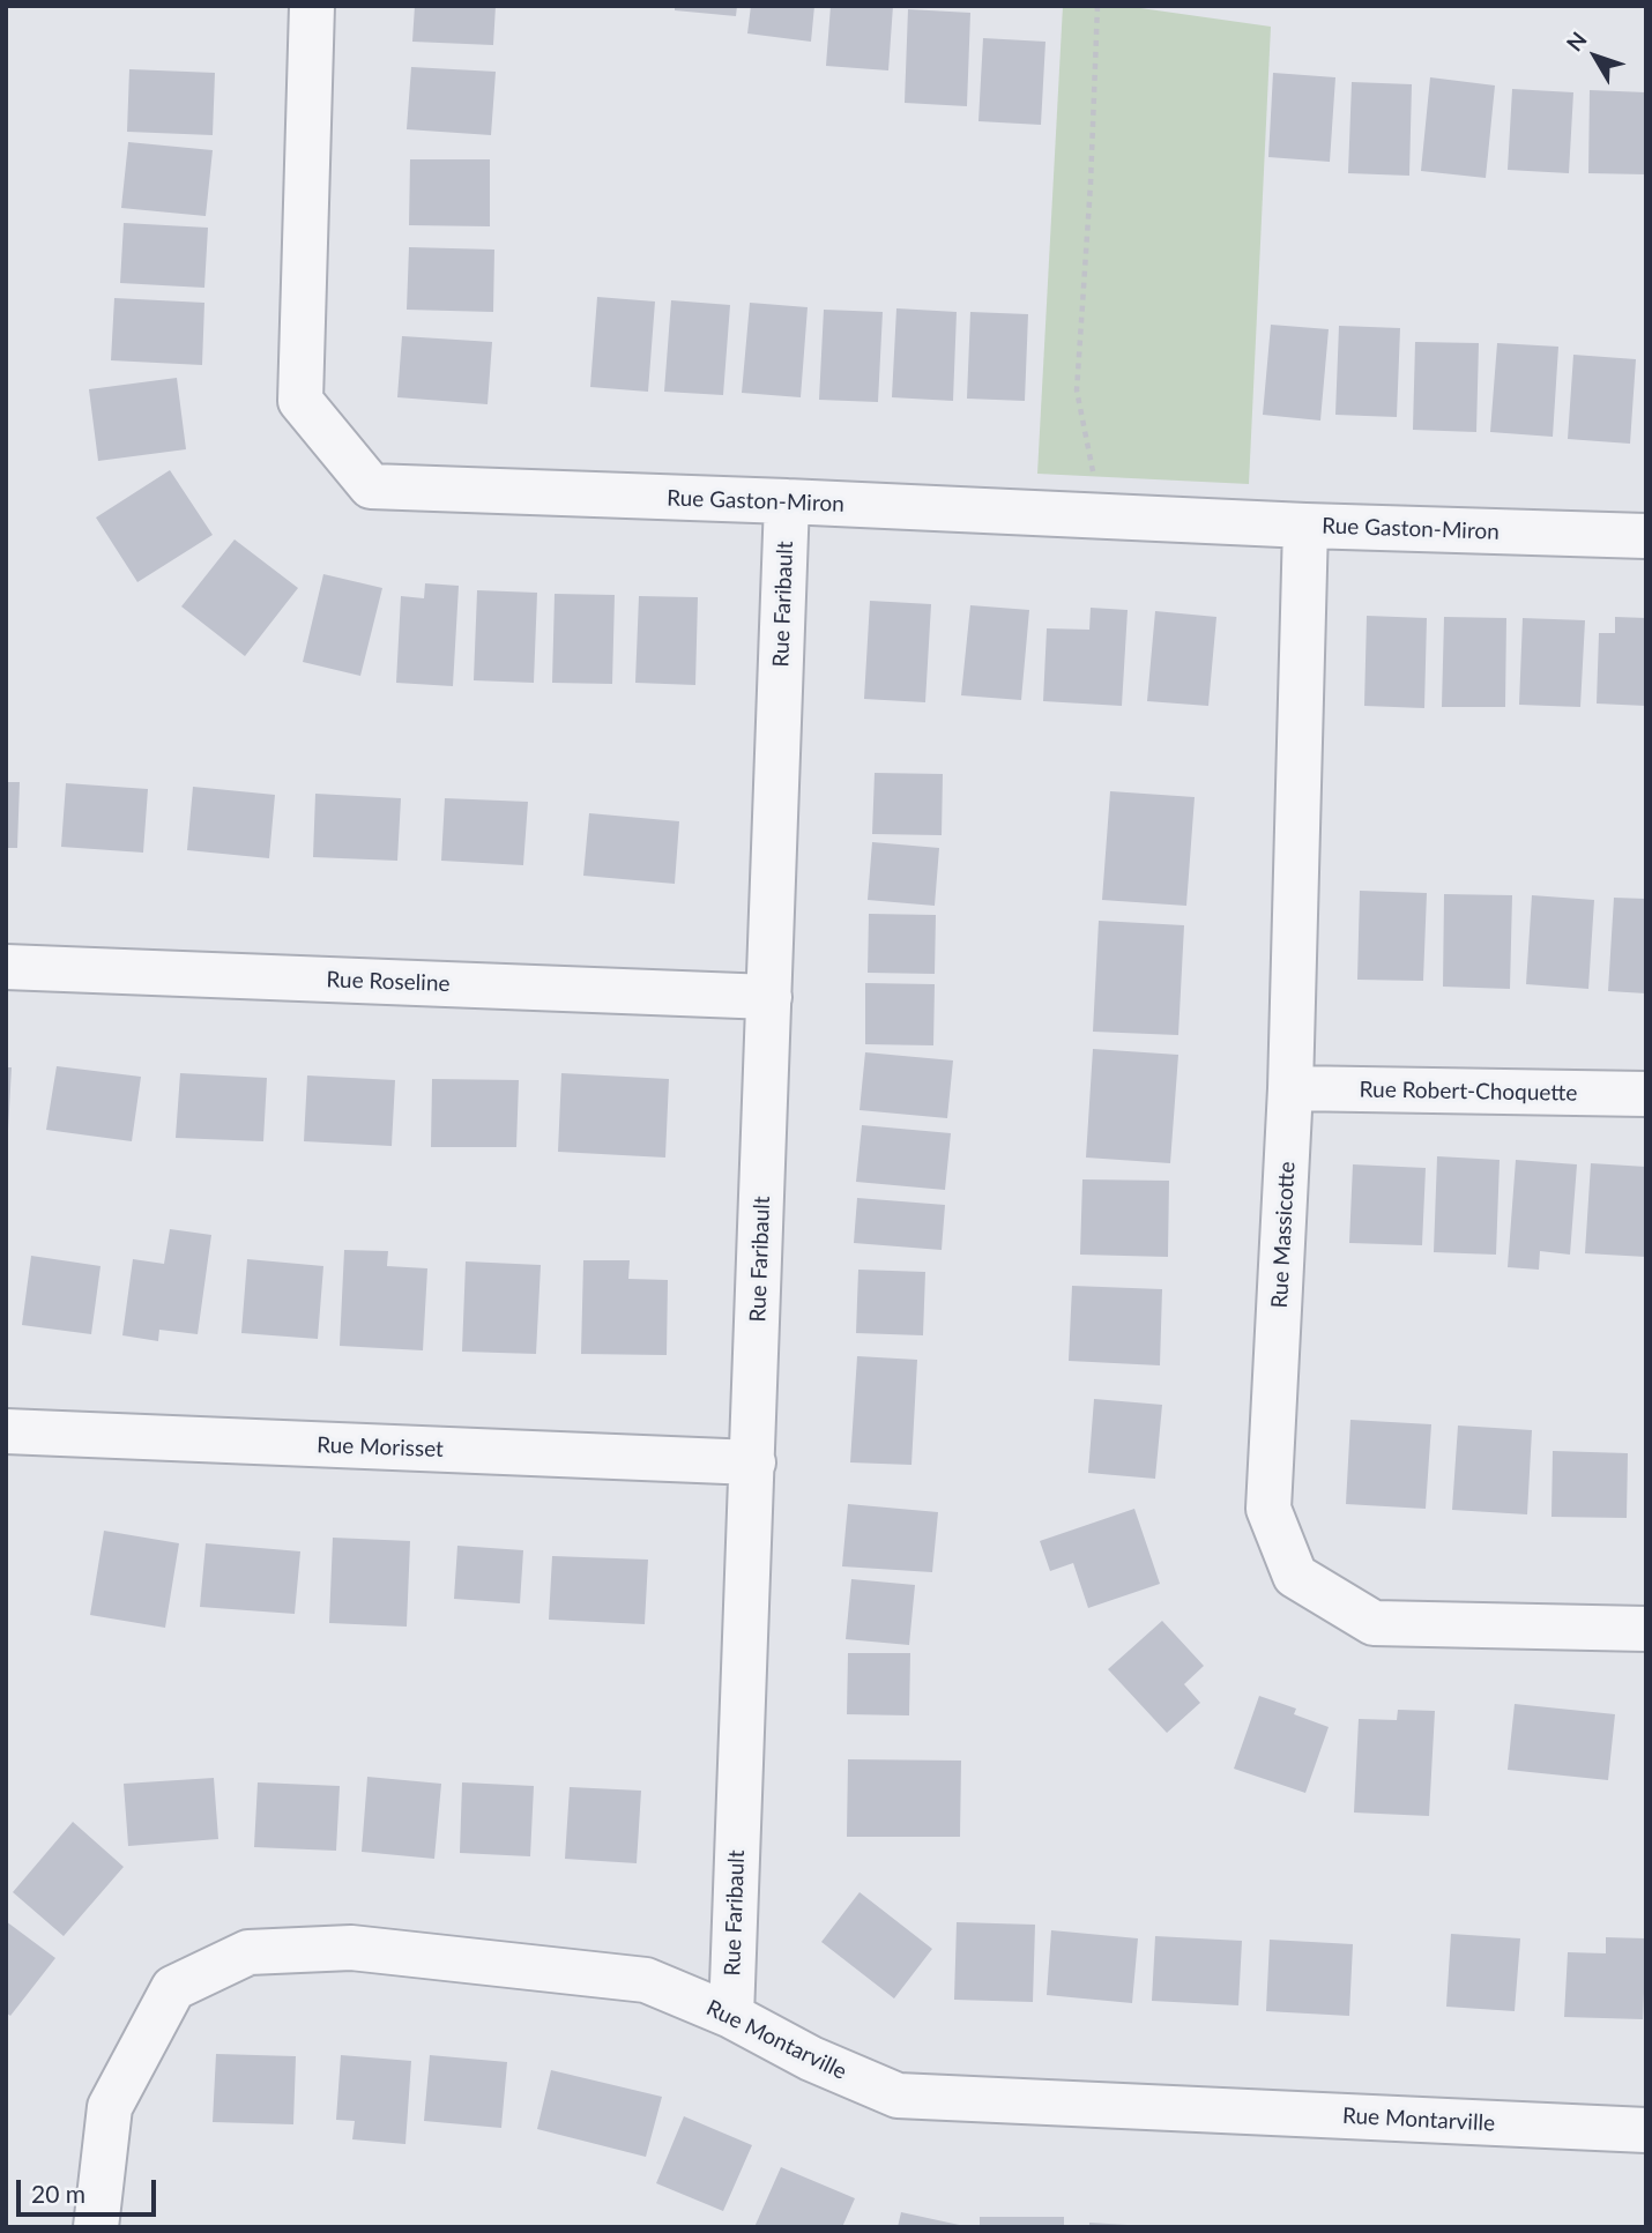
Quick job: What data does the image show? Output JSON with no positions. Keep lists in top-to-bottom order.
{
  "streets": {
    "street": [
      "Rue Gaston-Miron",
      "Rue Faribault",
      "Rue Roseline",
      "Rue Robert-Choquette",
      "Rue Massicotte",
      "Rue Morisset",
      "Rue Montarville"
    ]
  },
  "crossings": [
    ["Rue Gaston-Miron", "Rue Faribault"],
    ["Rue Gaston-Miron", "Rue Massicotte"],
    ["Rue Faribault", "Rue Roseline"],
    ["Rue Faribault", "Rue Morisset"],
    ["Rue Faribault", "Rue Montarville"],
    ["Rue Robert-Choquette", "Rue Massicotte"]
  ],
  "scale_bar": "20 m",
  "north": "top left"
}
